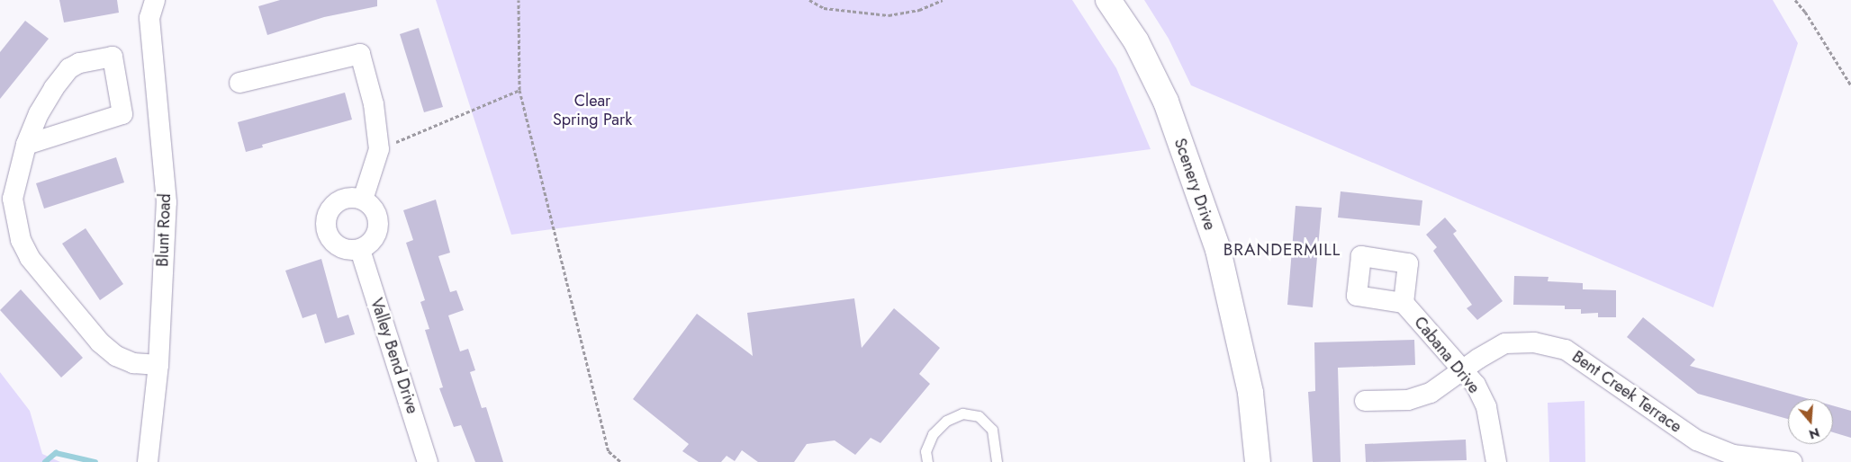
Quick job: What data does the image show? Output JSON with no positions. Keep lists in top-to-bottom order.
{
  "streets": {
    "street": [
      "Scenery Drive",
      "Blunt Road",
      "Cabana Drive",
      "Valley Bend Drive",
      "Bent Creek Terrace"
    ]
  },
  "crossings": [
    ["Cabana Drive", "Bent Creek Terrace"]
  ],
  "districts": ["BRANDERMILL"],
  "parks": ["Clear Spring Park"],
  "north": "bottom"
}
